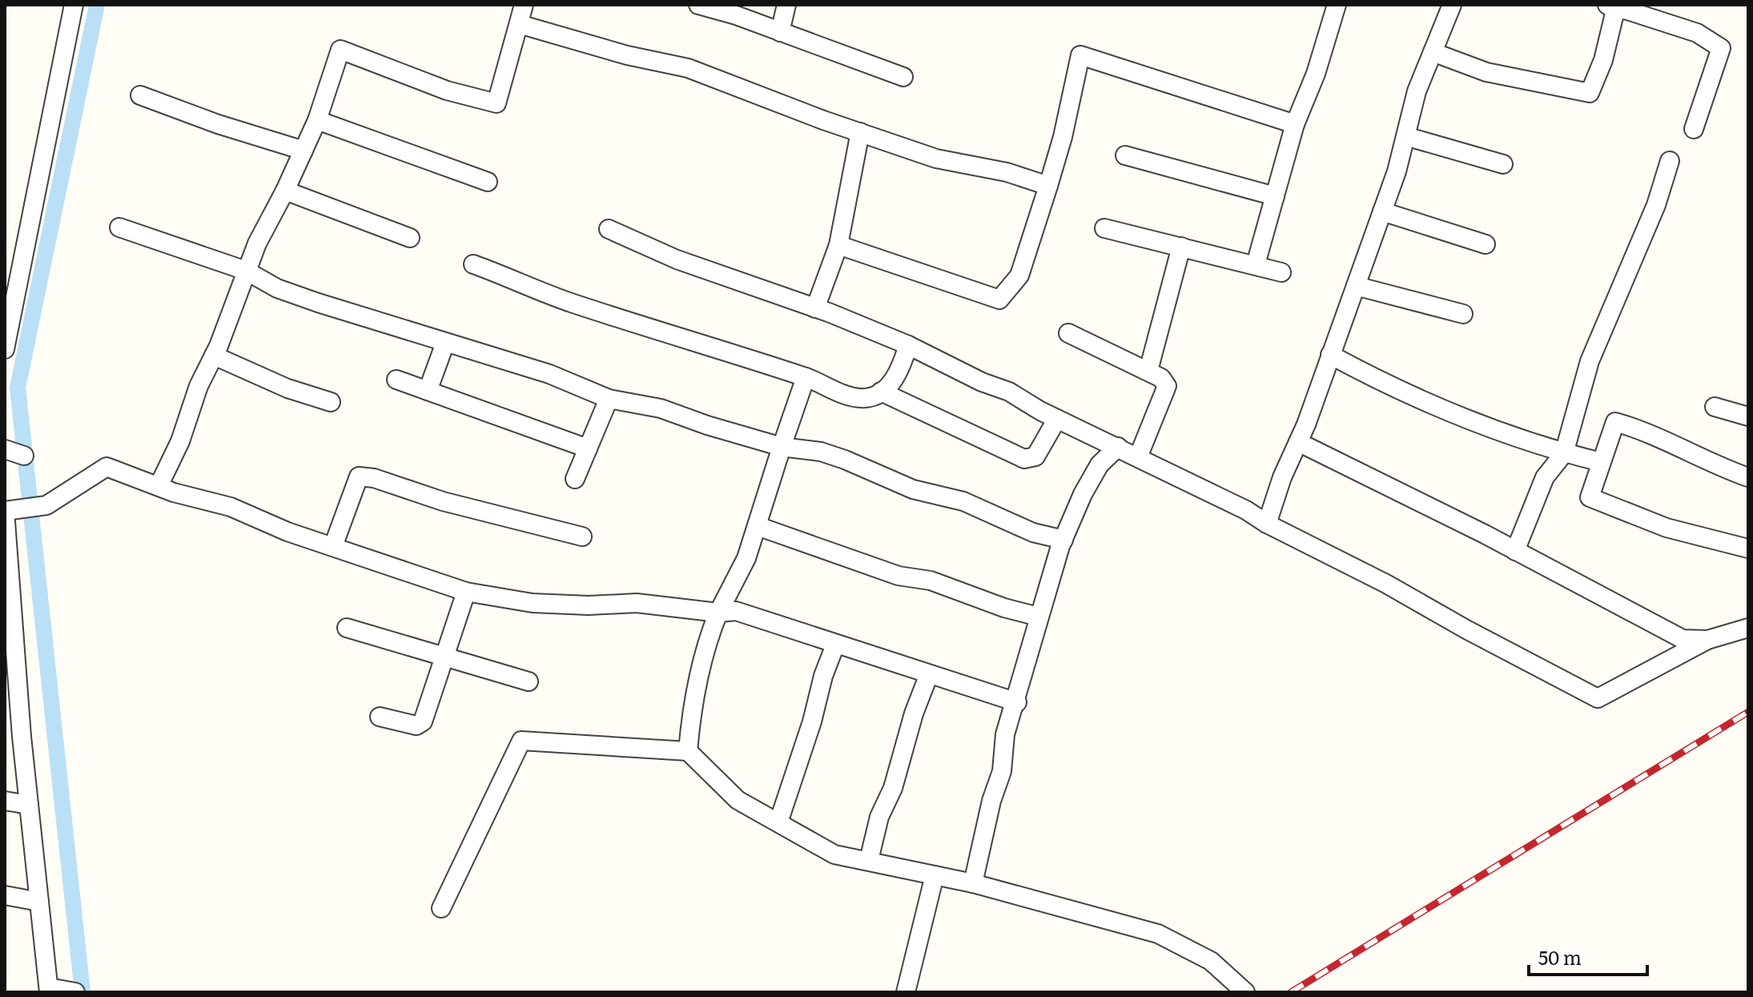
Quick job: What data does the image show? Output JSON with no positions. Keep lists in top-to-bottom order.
{
  "scale_bar": "50 m"
}
